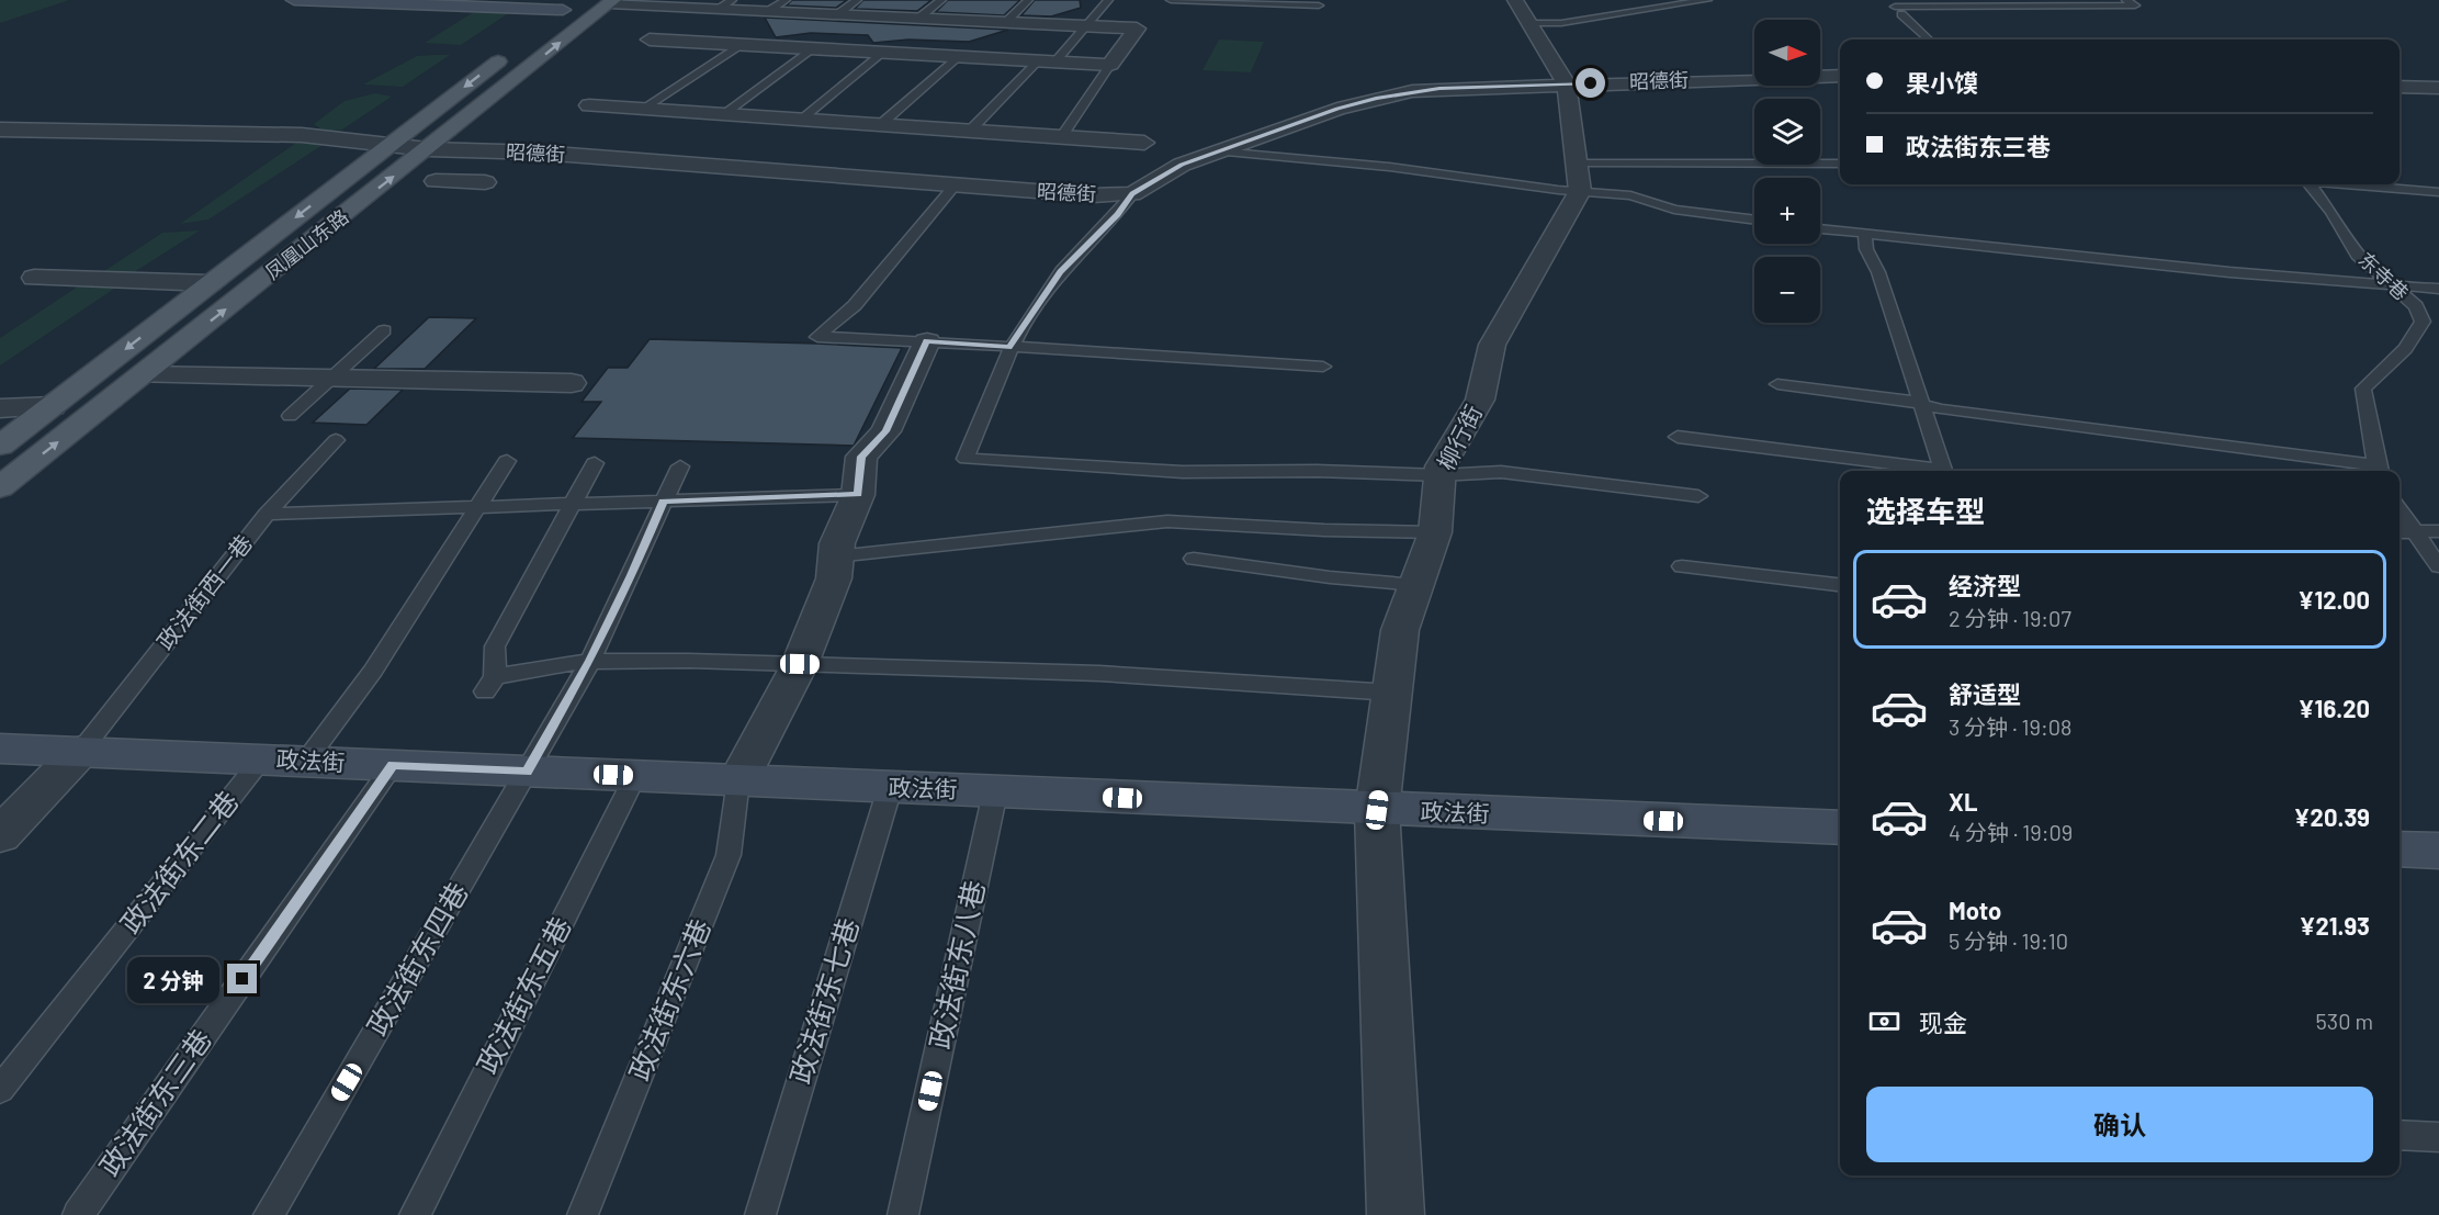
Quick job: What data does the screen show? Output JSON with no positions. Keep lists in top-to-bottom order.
{
  "streets": {
    "main road": ["凤凰山东路"],
    "street": ["昭德街", "柳行街", "政法街"],
    "lane": [
      "东寺巷",
      "政法街西一巷",
      "政法街东二巷",
      "政法街东四巷",
      "政法街东八巷",
      "政法街东五巷",
      "政法街东六巷",
      "政法街东七巷",
      "政法街东三巷"
    ]
  },
  "crossings": [
    ["昭德街", "凤凰山东路"],
    ["柳行街", "政法街"],
    ["政法街西一巷", "政法街"],
    ["政法街", "政法街东二巷"],
    ["政法街", "政法街东四巷"],
    ["政法街", "政法街东八巷"],
    ["政法街", "政法街东五巷"],
    ["政法街", "政法街东六巷"],
    ["政法街", "政法街东七巷"],
    ["政法街", "政法街东三巷"]
  ],
  "north": "right",
  "page": {
    "map_buttons": ["+", "−"],
    "banner": ["果小馍", "政法街东三巷"],
    "heading": "选择车型",
    "list": [
      {
        "name": "经济型",
        "note": "2 分钟 · 19:07",
        "value": "¥12.00"
      },
      {
        "name": "舒适型",
        "note": "3 分钟 · 19:08",
        "value": "¥16.20"
      },
      {
        "name": "XL",
        "note": "4 分钟 · 19:09",
        "value": "¥20.39"
      },
      {
        "name": "Moto",
        "note": "5 分钟 · 19:10",
        "value": "¥21.93"
      }
    ],
    "bubble": "2 分钟",
    "pay": ["现金", "530 m"],
    "buttons": "确认"
  }
}
